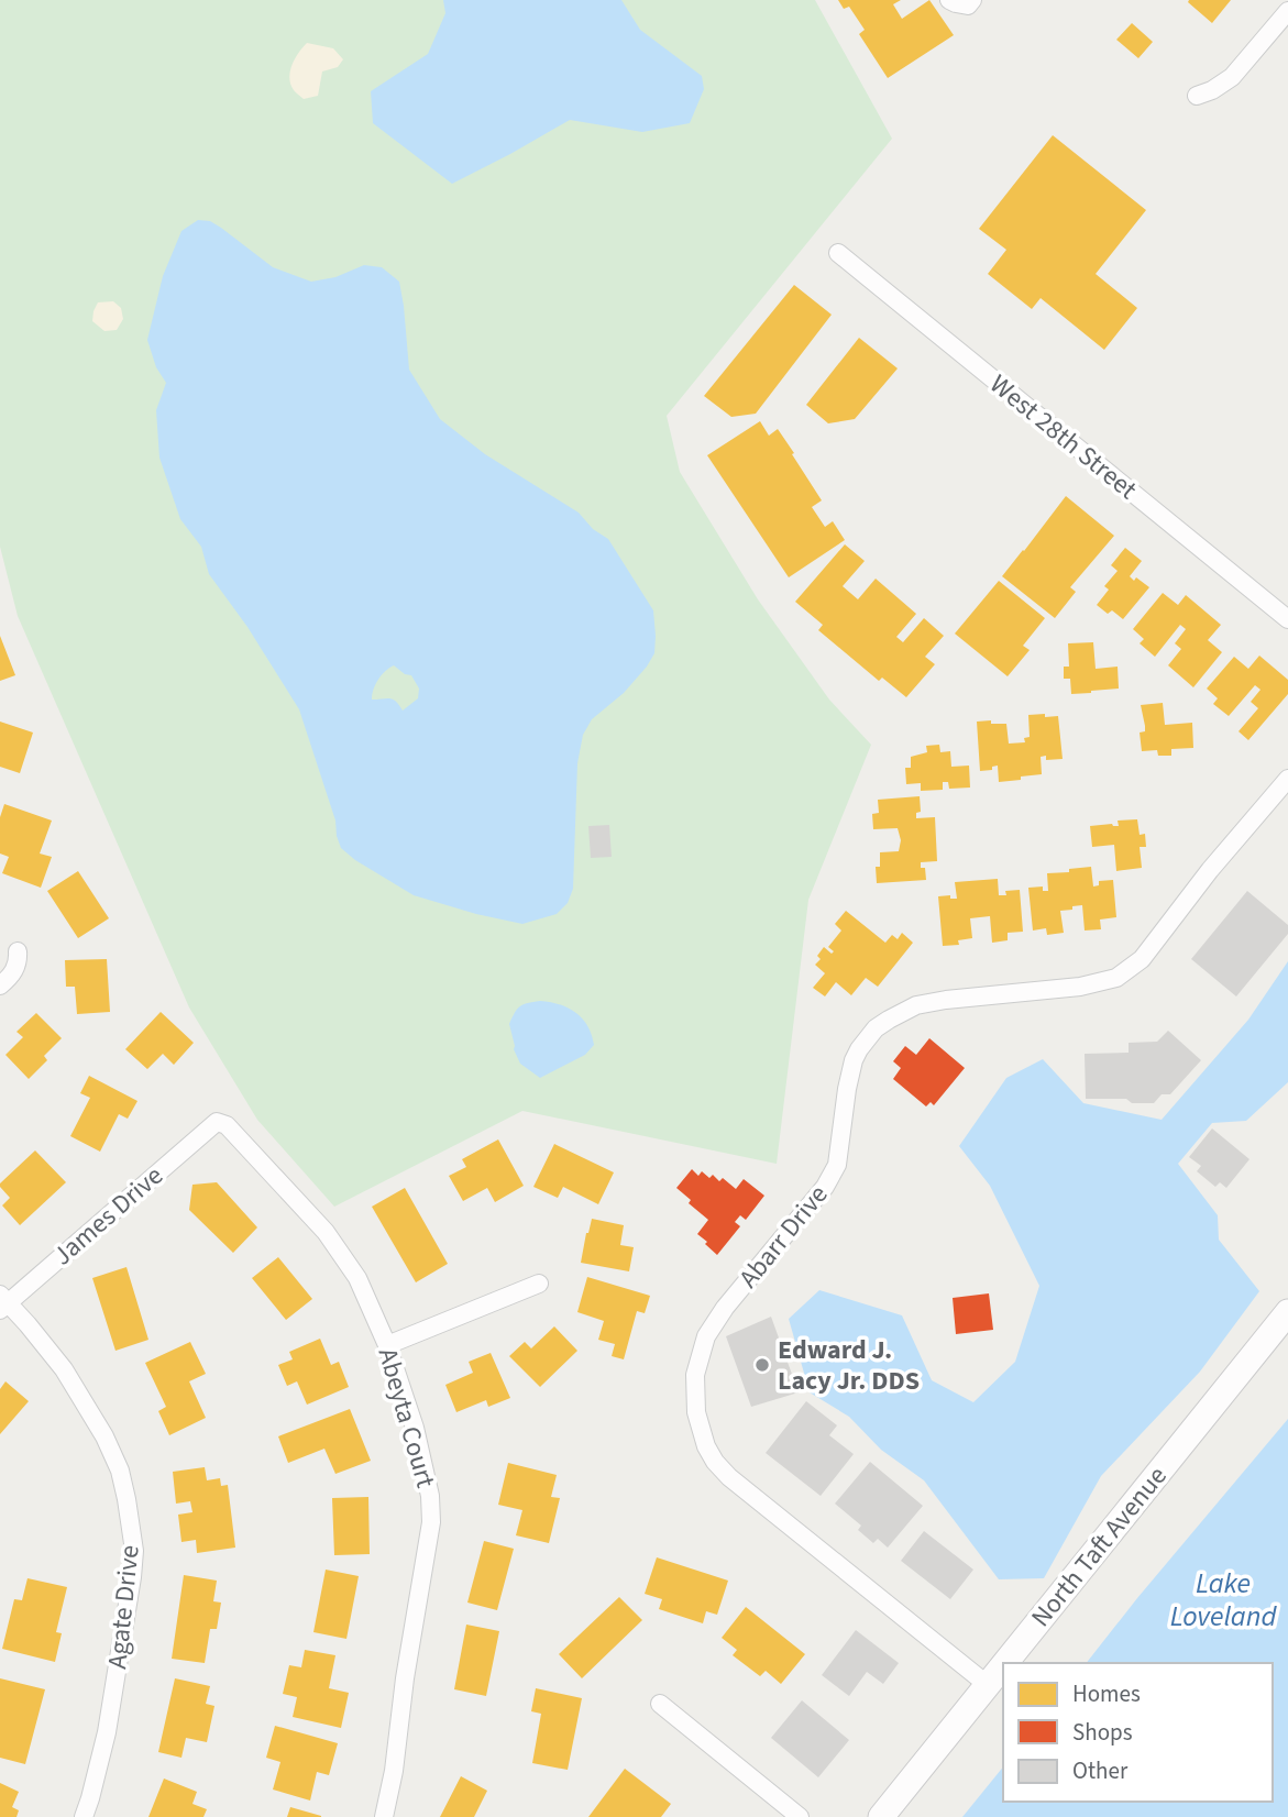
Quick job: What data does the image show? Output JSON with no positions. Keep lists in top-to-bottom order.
{
  "streets": {
    "main road": ["North Taft Avenue"],
    "street": [
      "West 28th Street",
      "James Drive",
      "Abarr Drive",
      "Abeyta Court",
      "Agate Drive"
    ]
  },
  "crossings": [
    ["James Drive", "Abeyta Court"],
    ["James Drive", "Agate Drive"],
    ["Abarr Drive", "North Taft Avenue"]
  ],
  "water": ["Lake Loveland"],
  "places": ["Edward J. Lacy Jr. DDS"],
  "legend": ["Homes", "Shops", "Other"]
}
